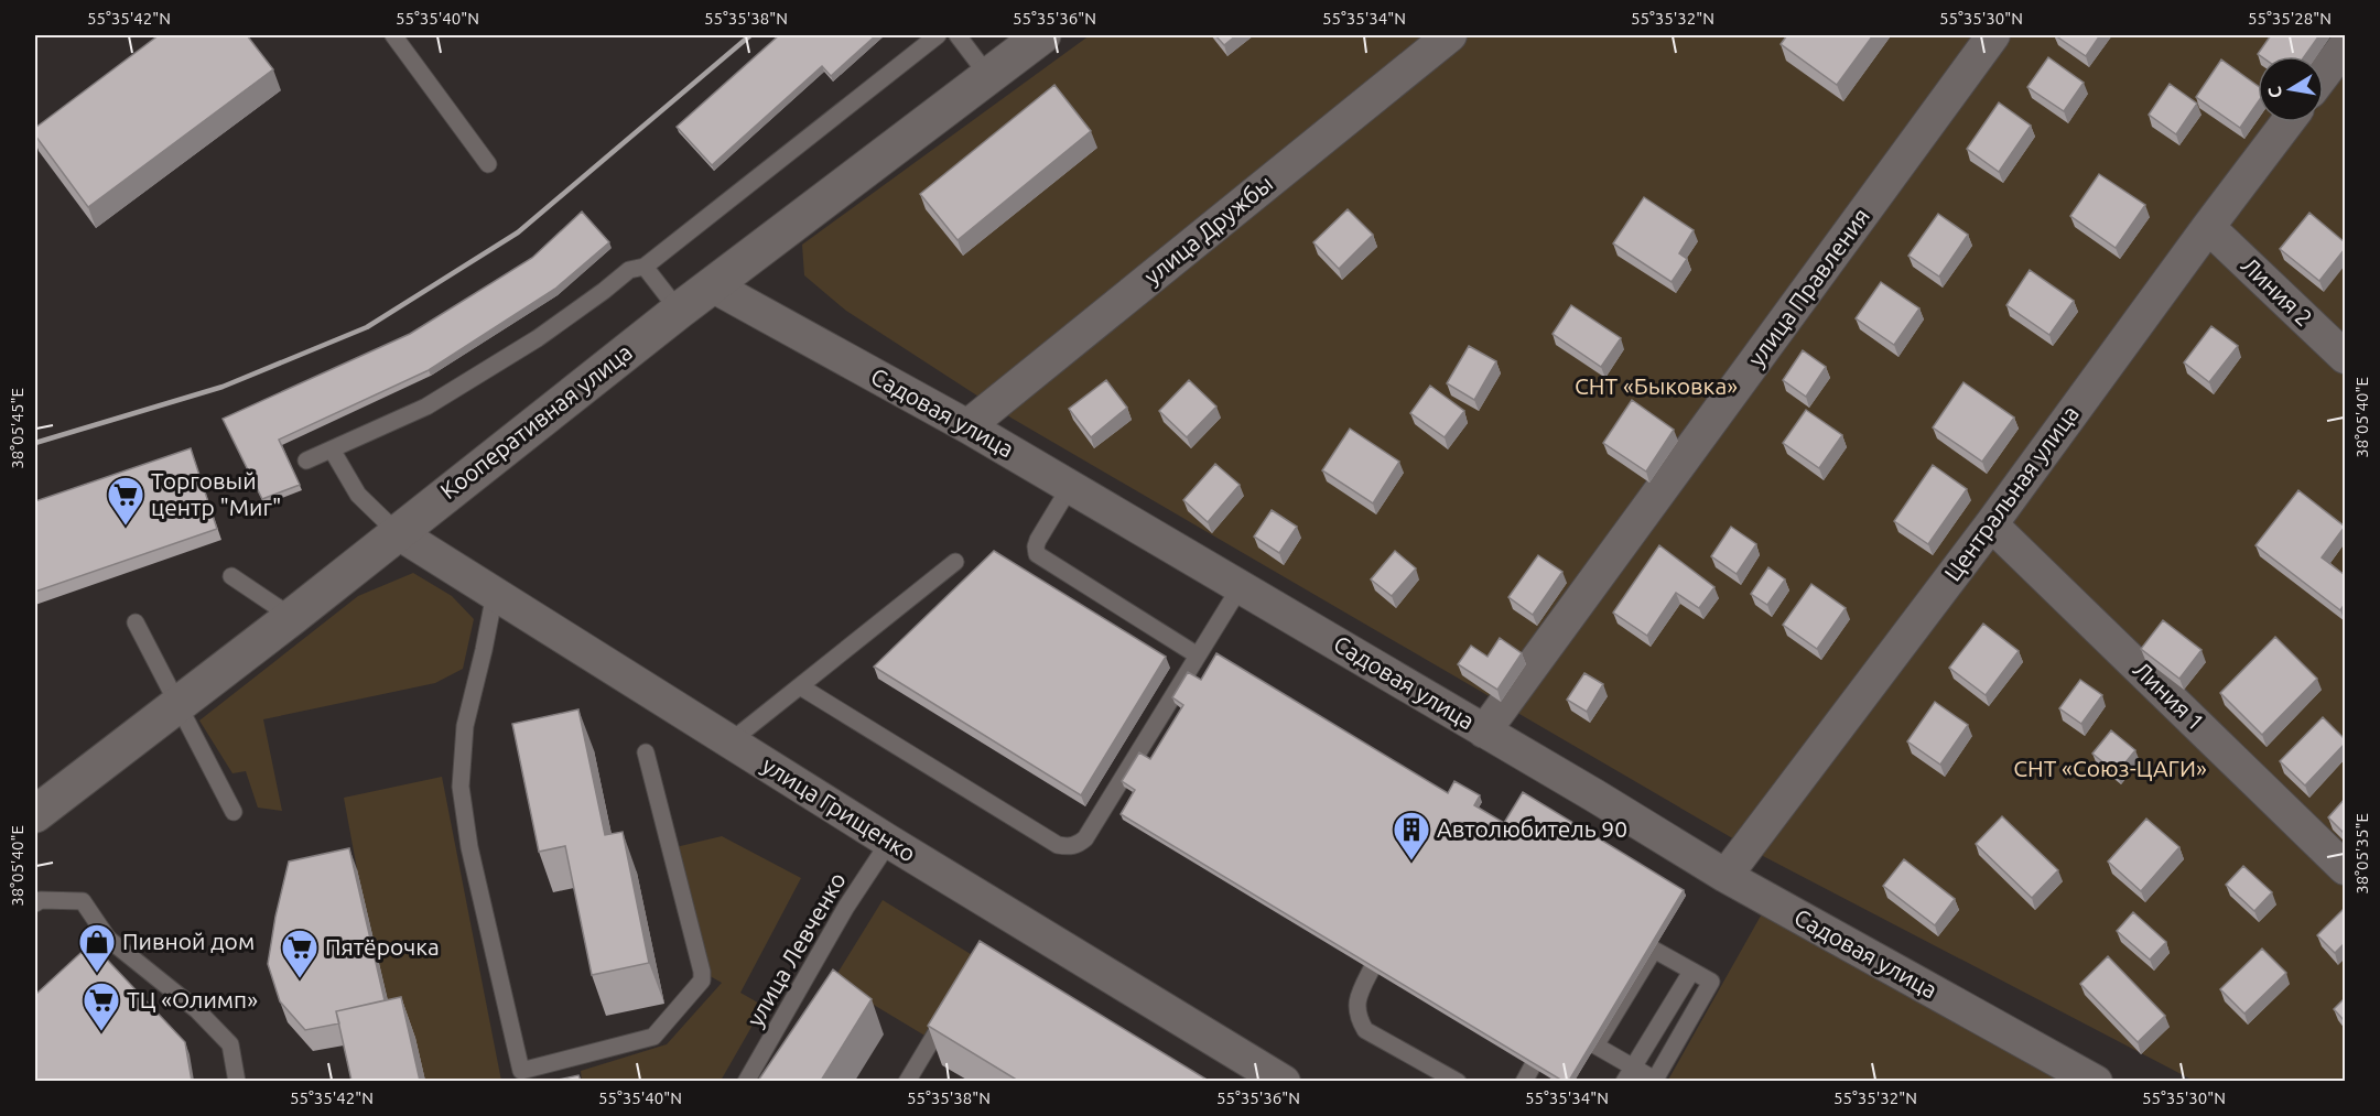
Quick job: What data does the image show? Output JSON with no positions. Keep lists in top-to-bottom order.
{
  "streets": {
    "main road": ["Кооперативная улица"],
    "street": [
      "улица Дружбы",
      "улица Правления",
      "Линия 2",
      "Садовая улица",
      "Центральная улица",
      "Линия 1",
      "улица Грищенко"
    ],
    "lane": ["улица Левченко"]
  },
  "crossings": [
    ["улица Дружбы", "Садовая улица"],
    ["улица Правления", "Садовая улица"],
    ["Линия 2", "Центральная улица"],
    ["Садовая улица", "Кооперативная улица"],
    ["Садовая улица", "Центральная улица"],
    ["Кооперативная улица", "улица Грищенко"],
    ["Центральная улица", "Линия 1"],
    ["улица Грищенко", "улица Левченко"]
  ],
  "parks": ["СНТ «Быковка»", "СНТ «Союз-ЦАГИ»"],
  "places": {
    "supermarket": ["Торговый центр \"Миг\"", "Пятёрочка", "ТЦ «Олимп»"],
    "building": ["Автолюбитель 90"],
    "shop": ["Пивной дом"]
  },
  "north": "left",
  "coordinates": [
    "55°35'42\"N",
    "55°35'40\"N",
    "55°35'38\"N",
    "55°35'36\"N",
    "55°35'34\"N",
    "55°35'32\"N",
    "55°35'30\"N",
    "55°35'28\"N",
    "38°05'40\"E",
    "38°05'45\"E",
    "38°05'35\"E"
  ]
}
